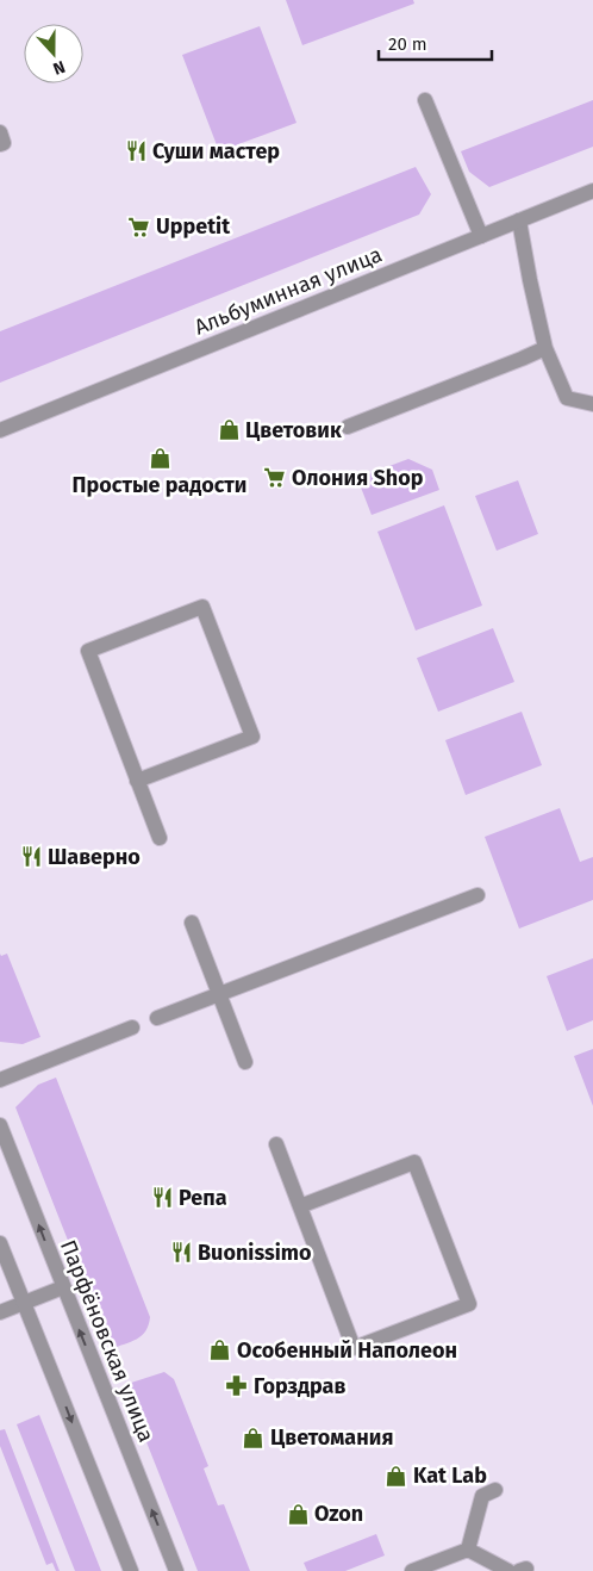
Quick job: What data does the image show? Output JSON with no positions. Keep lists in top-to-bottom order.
{
  "streets": {
    "street": ["Альбуминная улица", "Парфёновская улица"]
  },
  "places": {
    "restaurant": [
      "Суши мастер",
      "Шаверно",
      "Репа",
      "Buonissimo"
    ],
    "supermarket": ["Uppetit", "Олония Shop"],
    "shop": [
      "Цветовик",
      "Простые радости",
      "Особенный Наполеон",
      "Цветомания",
      "Kat Lab",
      "Ozon"
    ],
    "pharmacy": ["Горздрав"]
  },
  "scale_bar": "20 m",
  "north": "bottom"
}
